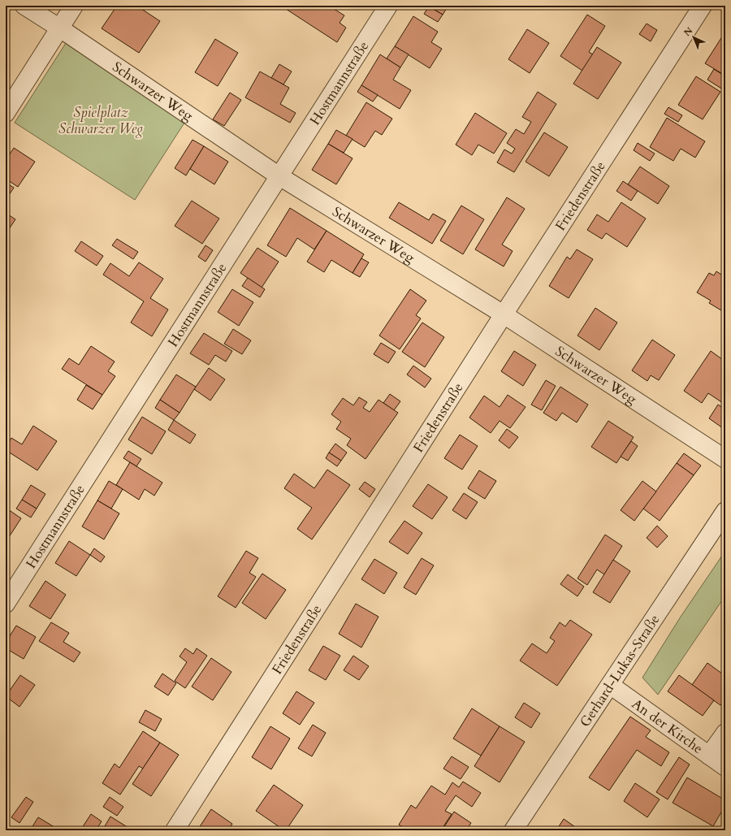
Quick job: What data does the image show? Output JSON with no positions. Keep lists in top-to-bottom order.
{
  "streets": {
    "street": [
      "Hostmannstraße",
      "Schwarzer Weg",
      "Friedenstraße",
      "Gerhard-Lukas-Straße",
      "An der Kirche"
    ]
  },
  "crossings": [
    ["Hostmannstraße", "Schwarzer Weg"],
    ["Schwarzer Weg", "Friedenstraße"],
    ["Gerhard-Lukas-Straße", "An der Kirche"]
  ],
  "parks": ["Spielplatz Schwarzer Weg"],
  "north": "top left"
}
